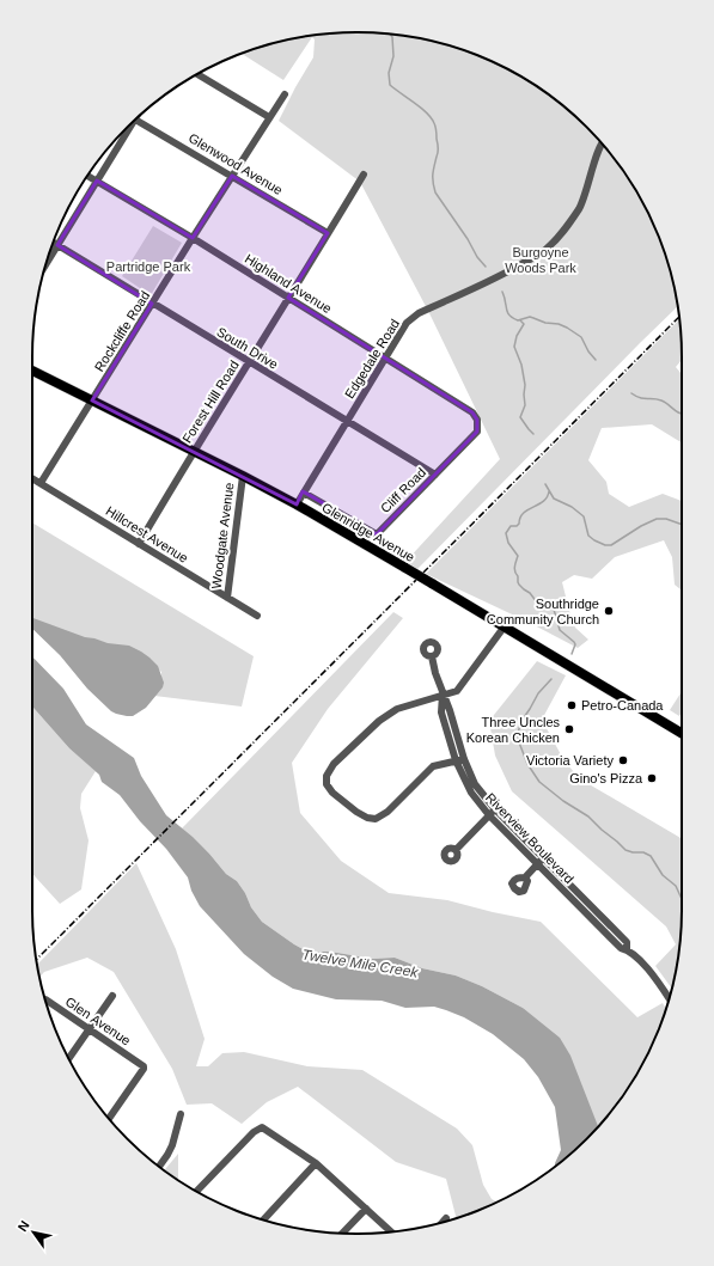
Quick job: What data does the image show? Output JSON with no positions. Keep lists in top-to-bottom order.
{
  "streets": {
    "main road": ["Glenridge Avenue"],
    "street": [
      "Glenwood Avenue",
      "Highland Avenue",
      "Rockcliffe Road",
      "South Drive",
      "Edgedale Road",
      "Forest Hill Road",
      "Cliff Road",
      "Hillcrest Avenue",
      "Woodgate Avenue",
      "Riverview Boulevard",
      "Glen Avenue"
    ]
  },
  "crossings": [
    ["Glenwood Avenue", "Rockcliffe Road"],
    ["Glenwood Avenue", "Forest Hill Road"],
    ["Highland Avenue", "Rockcliffe Road"],
    ["Highland Avenue", "Edgedale Road"],
    ["Highland Avenue", "Forest Hill Road"],
    ["Highland Avenue", "Cliff Road"],
    ["Rockcliffe Road", "South Drive"],
    ["Rockcliffe Road", "Glenridge Avenue"],
    ["Rockcliffe Road", "Hillcrest Avenue"],
    ["South Drive", "Edgedale Road"],
    ["South Drive", "Forest Hill Road"],
    ["South Drive", "Cliff Road"],
    ["Edgedale Road", "Cliff Road"],
    ["Edgedale Road", "Glenridge Avenue"],
    ["Forest Hill Road", "Glenridge Avenue"],
    ["Forest Hill Road", "Hillcrest Avenue"],
    ["Glenridge Avenue", "Woodgate Avenue"],
    ["Hillcrest Avenue", "Woodgate Avenue"]
  ],
  "water": ["Twelve Mile Creek"],
  "parks": ["Burgoyne Woods Park", "Partridge Park"],
  "places": [
    "Southridge Community Church",
    "Petro-Canada",
    "Three Uncles Korean Chicken",
    "Victoria Variety",
    "Gino's Pizza"
  ],
  "north": "top left"
}
